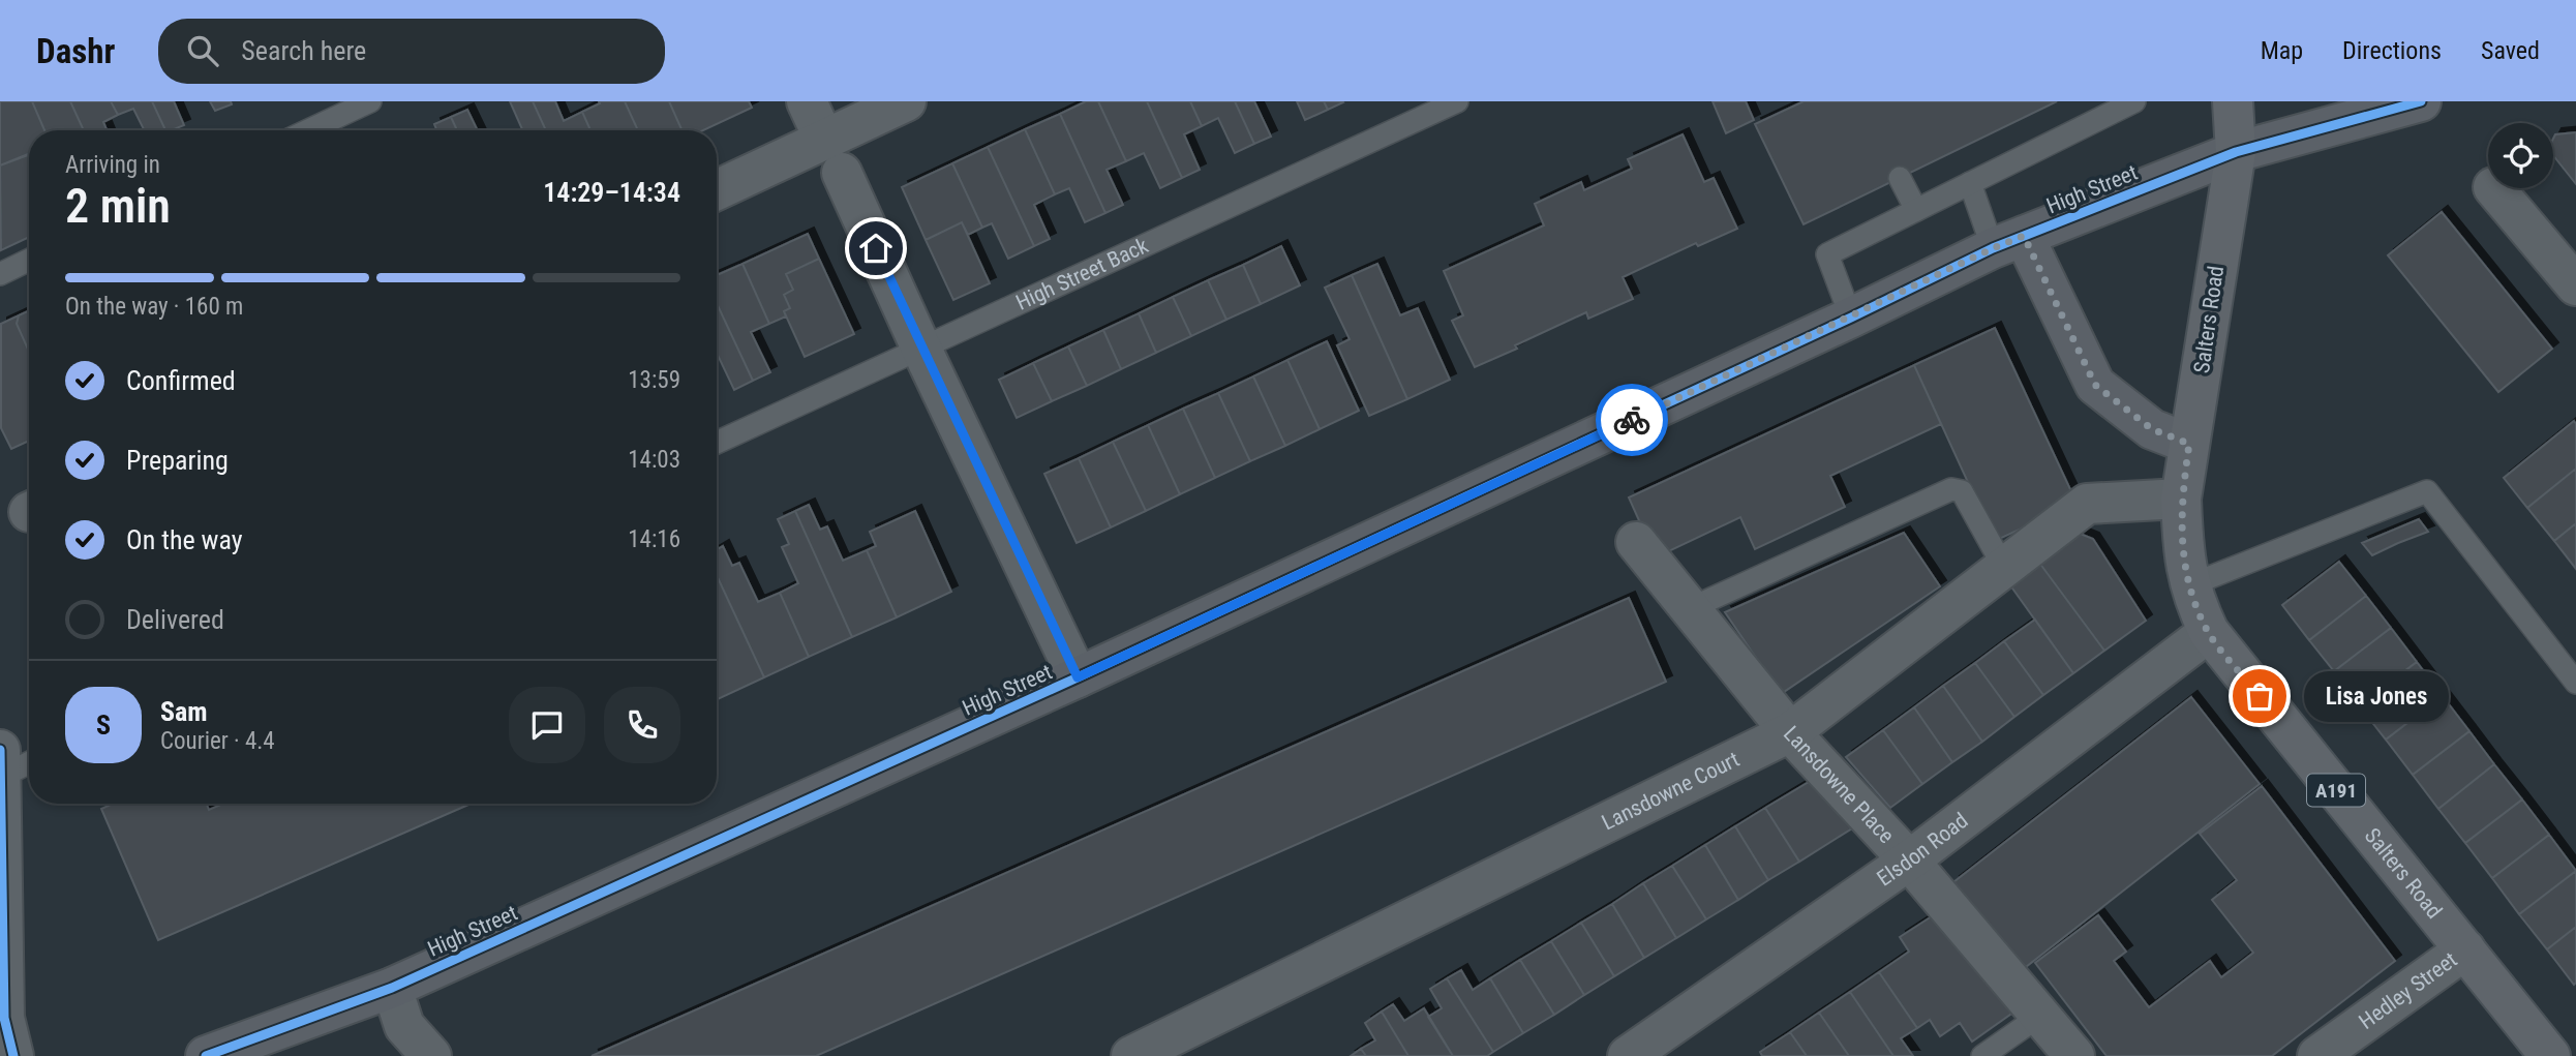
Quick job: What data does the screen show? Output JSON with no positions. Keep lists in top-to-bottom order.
{
  "streets": {
    "main road": ["High Street", "Salters Road", "A191"],
    "street": [
      "Lansdowne Place",
      "Lansdowne Court",
      "Elsdon Road",
      "Hedley Street"
    ],
    "lane": ["High Street Back"]
  },
  "crossings": [
    ["High Street", "Salters Road"],
    ["High Street", "A191"],
    ["Salters Road", "Lansdowne Court"],
    ["Salters Road", "A191"],
    ["Salters Road", "Elsdon Road"],
    ["Salters Road", "Hedley Street"],
    ["Lansdowne Place", "Lansdowne Court"],
    ["Lansdowne Place", "Elsdon Road"]
  ],
  "places": ["Lisa Jones"],
  "page": {
    "header": "Dashr",
    "search": "Search here",
    "nav": ["Map", "Directions", "Saved"],
    "heading": ["2 min", "Arriving in", "14:29–14:34"],
    "panel": ["Sam", "Courier · 4.4"],
    "bar": "On the way · 160 m",
    "list": [
      ["Confirmed", "13:59"],
      ["Preparing", "14:03"],
      ["On the way", "14:16"],
      "Delivered"
    ],
    "bubble": "Lisa Jones",
    "round": "S"
  }
}
